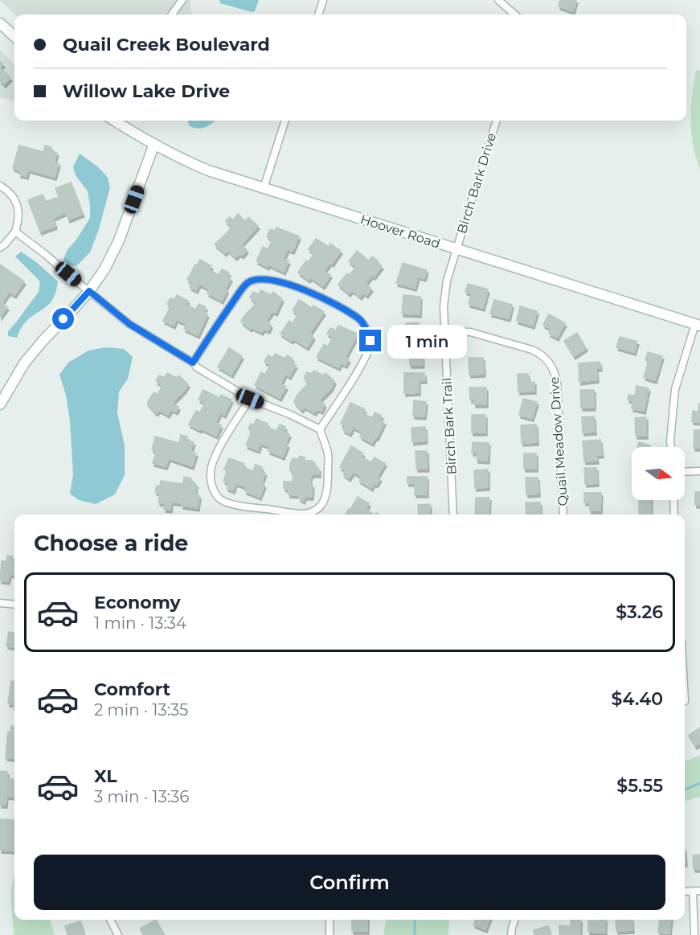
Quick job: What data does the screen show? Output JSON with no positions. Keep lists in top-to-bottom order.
{
  "streets": {
    "main road": ["Hoover Road"],
    "street": ["Birch Bark Drive", "Birch Bark Trail", "Quail Meadow Drive"]
  },
  "crossings": [
    ["Birch Bark Drive", "Hoover Road"],
    ["Birch Bark Drive", "Birch Bark Trail"],
    ["Hoover Road", "Birch Bark Trail"],
    ["Birch Bark Trail", "Quail Meadow Drive"]
  ],
  "north": "right",
  "page": {
    "banner": ["Quail Creek Boulevard", "Willow Lake Drive"],
    "bubble": "1 min",
    "heading": "Choose a ride",
    "list": [
      {
        "name": "Economy",
        "note": "1 min · 13:34",
        "value": "$3.26"
      },
      {
        "name": "Comfort",
        "note": "2 min · 13:35",
        "value": "$4.40"
      },
      {
        "name": "XL",
        "note": "3 min · 13:36",
        "value": "$5.55"
      }
    ],
    "buttons": "Confirm"
  }
}
